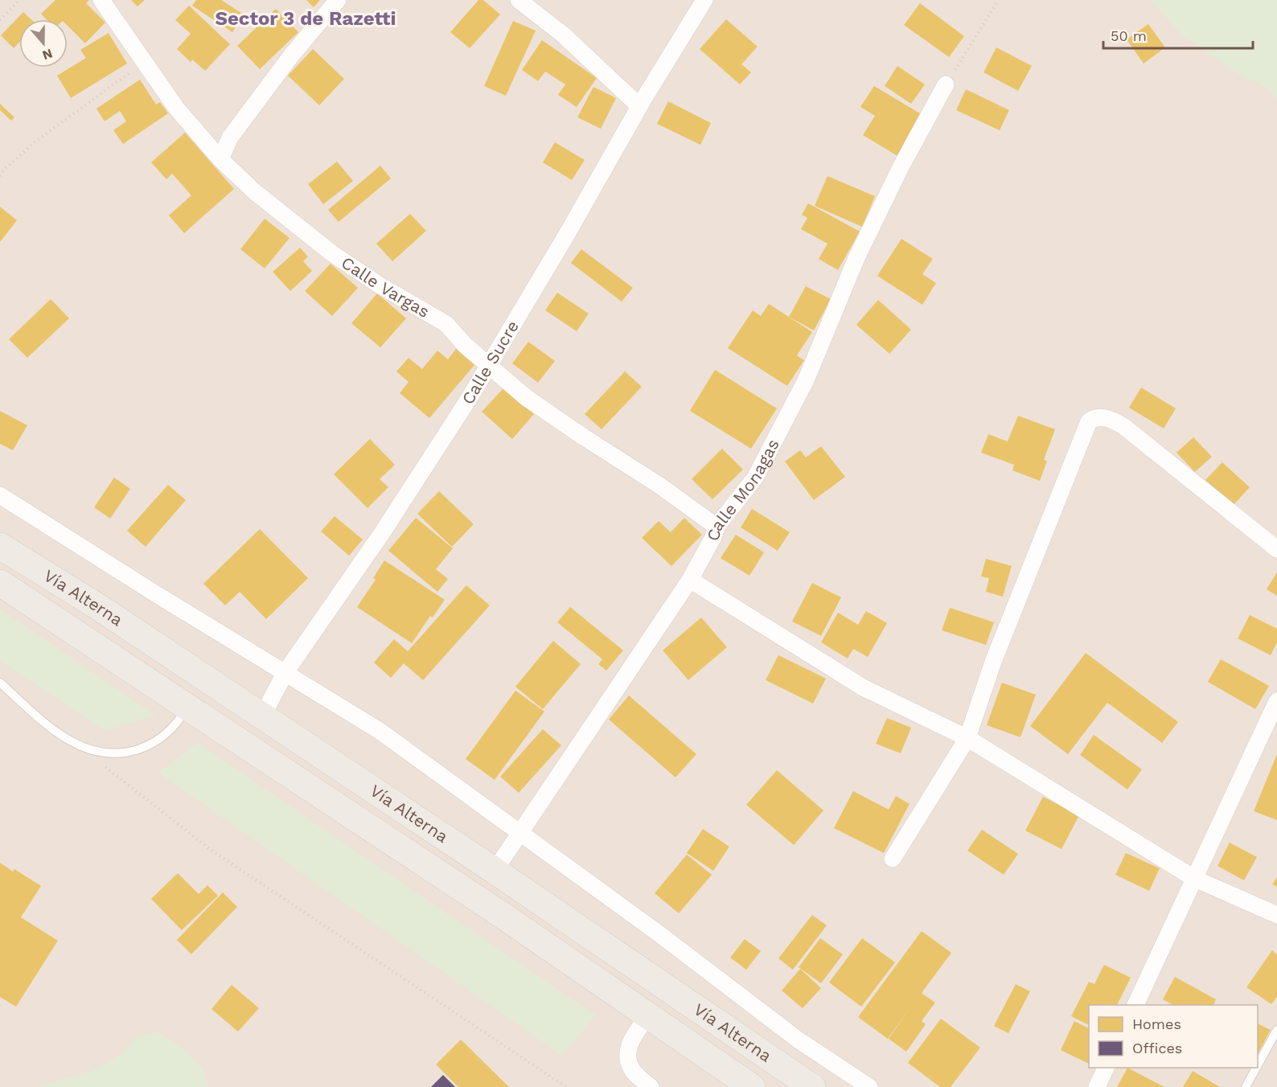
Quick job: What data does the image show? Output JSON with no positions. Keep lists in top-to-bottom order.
{
  "streets": {
    "highway": ["Vía Alterna"],
    "street": ["Calle Vargas", "Calle Sucre", "Calle Monagas"]
  },
  "crossings": [
    ["Calle Vargas", "Calle Sucre"],
    ["Calle Vargas", "Calle Monagas"],
    ["Calle Sucre", "Vía Alterna"],
    ["Calle Monagas", "Vía Alterna"]
  ],
  "districts": ["Sector 3 de Razetti"],
  "legend": ["Homes", "Offices"],
  "scale_bar": "50 m",
  "north": "bottom"
}
